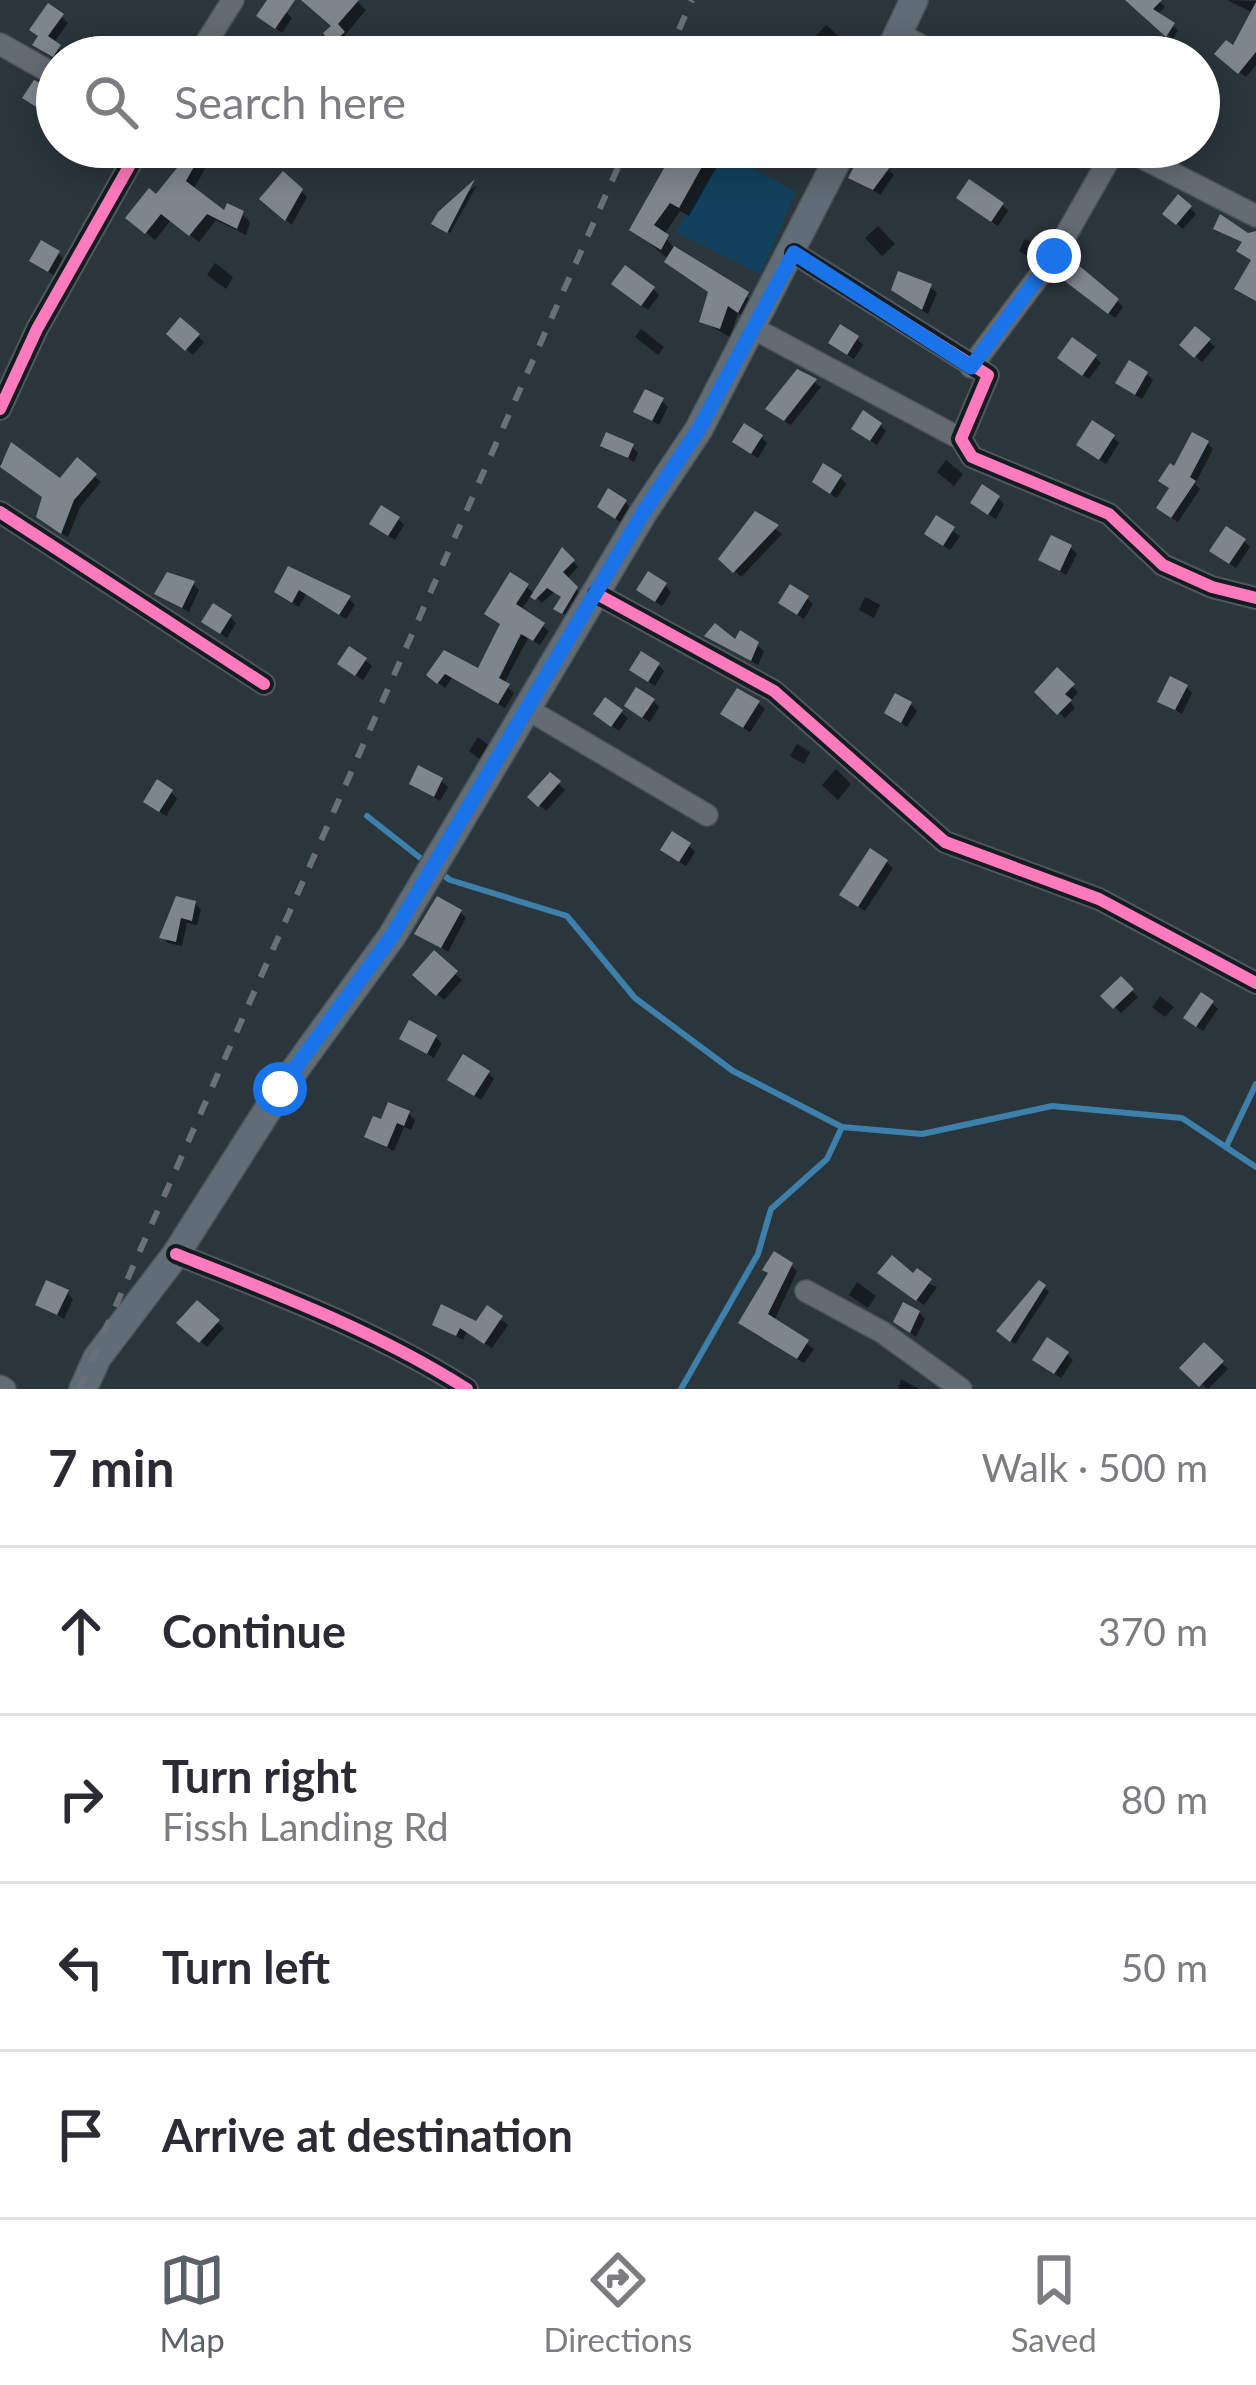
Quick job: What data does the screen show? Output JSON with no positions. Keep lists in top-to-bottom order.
{
  "page": {
    "search": "Search here",
    "heading": ["7 min", "Walk · 500 m"],
    "list": [
      ["Continue", "370 m"],
      ["Turn right", "Fissh Landing Rd", "80 m"],
      ["Turn left", "50 m"],
      "Arrive at destination"
    ],
    "nav": ["Map", "Directions", "Saved"]
  }
}
